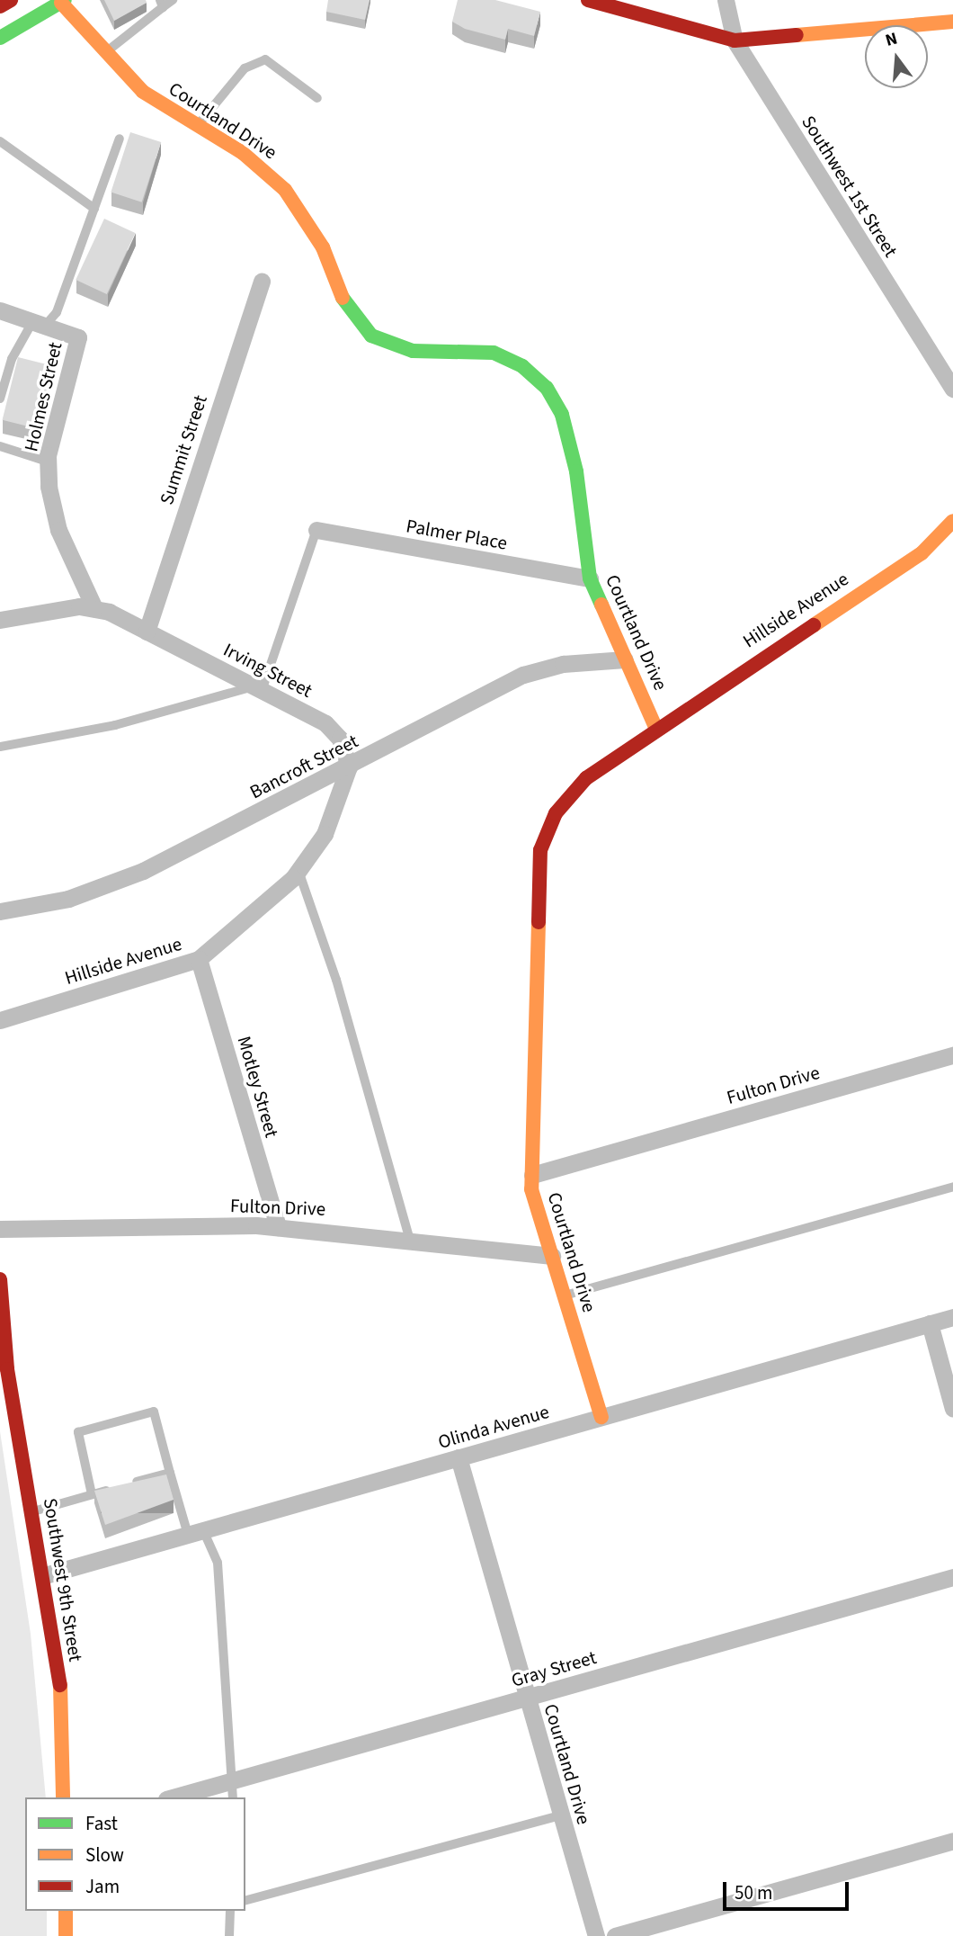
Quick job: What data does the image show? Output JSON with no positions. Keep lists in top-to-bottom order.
{
  "streets": {
    "street": [
      "Courtland Drive",
      "Southwest 1st Street",
      "Holmes Street",
      "Summit Street",
      "Palmer Place",
      "Hillside Avenue",
      "Irving Street",
      "Bancroft Street",
      "Fulton Drive",
      "Motley Street",
      "Olinda Avenue",
      "Southwest 9th Street",
      "Gray Street"
    ]
  },
  "crossings": [
    ["Courtland Drive", "Palmer Place"],
    ["Courtland Drive", "Hillside Avenue"],
    ["Courtland Drive", "Bancroft Street"],
    ["Courtland Drive", "Fulton Drive"],
    ["Courtland Drive", "Olinda Avenue"],
    ["Courtland Drive", "Gray Street"],
    ["Holmes Street", "Irving Street"],
    ["Summit Street", "Irving Street"],
    ["Hillside Avenue", "Irving Street"],
    ["Hillside Avenue", "Bancroft Street"],
    ["Hillside Avenue", "Motley Street"],
    ["Irving Street", "Bancroft Street"],
    ["Fulton Drive", "Motley Street"],
    ["Olinda Avenue", "Southwest 9th Street"]
  ],
  "legend": ["Fast", "Slow", "Jam"],
  "scale_bar": "50 m",
  "north": "top"
}
